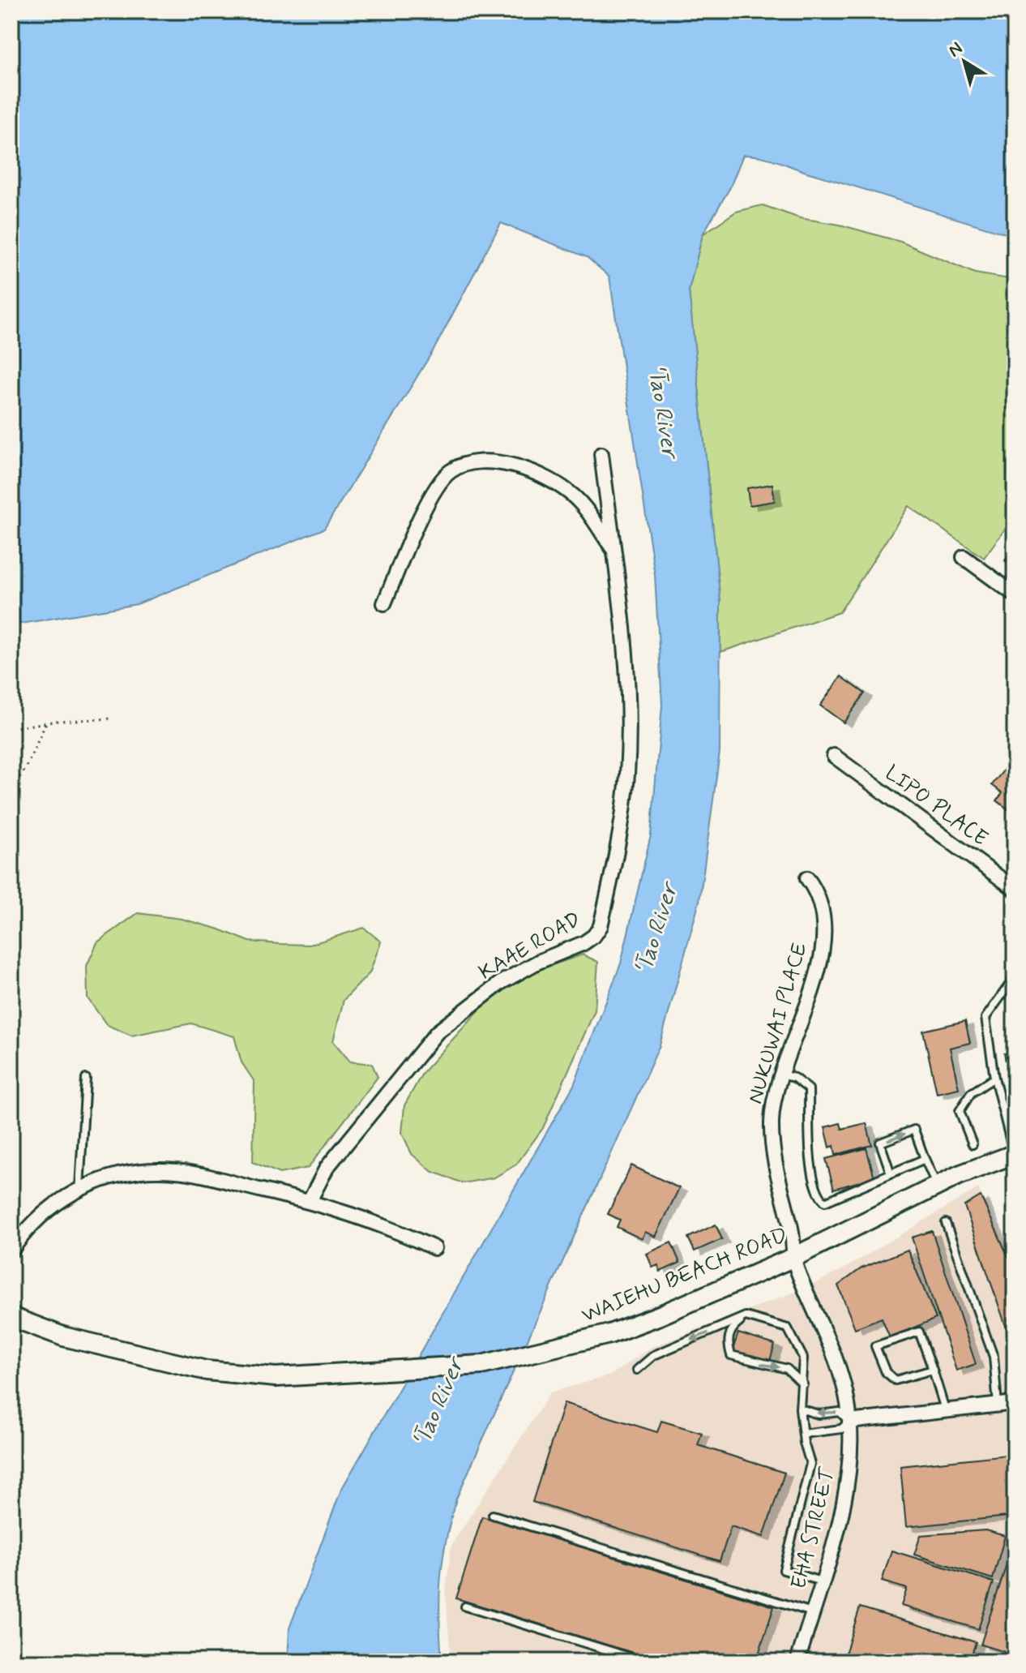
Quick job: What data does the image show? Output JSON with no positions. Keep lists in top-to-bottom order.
{
  "streets": {
    "street": [
      "LIPO PLACE",
      "KAAE ROAD",
      "NUKUWAI PLACE",
      "WAIEHU BEACH ROAD",
      "EHA STREET"
    ]
  },
  "crossings": [
    ["NUKUWAI PLACE", "WAIEHU BEACH ROAD"],
    ["NUKUWAI PLACE", "EHA STREET"],
    ["WAIEHU BEACH ROAD", "EHA STREET"]
  ],
  "water": ["ʻĪao River"],
  "north": "top left"
}
